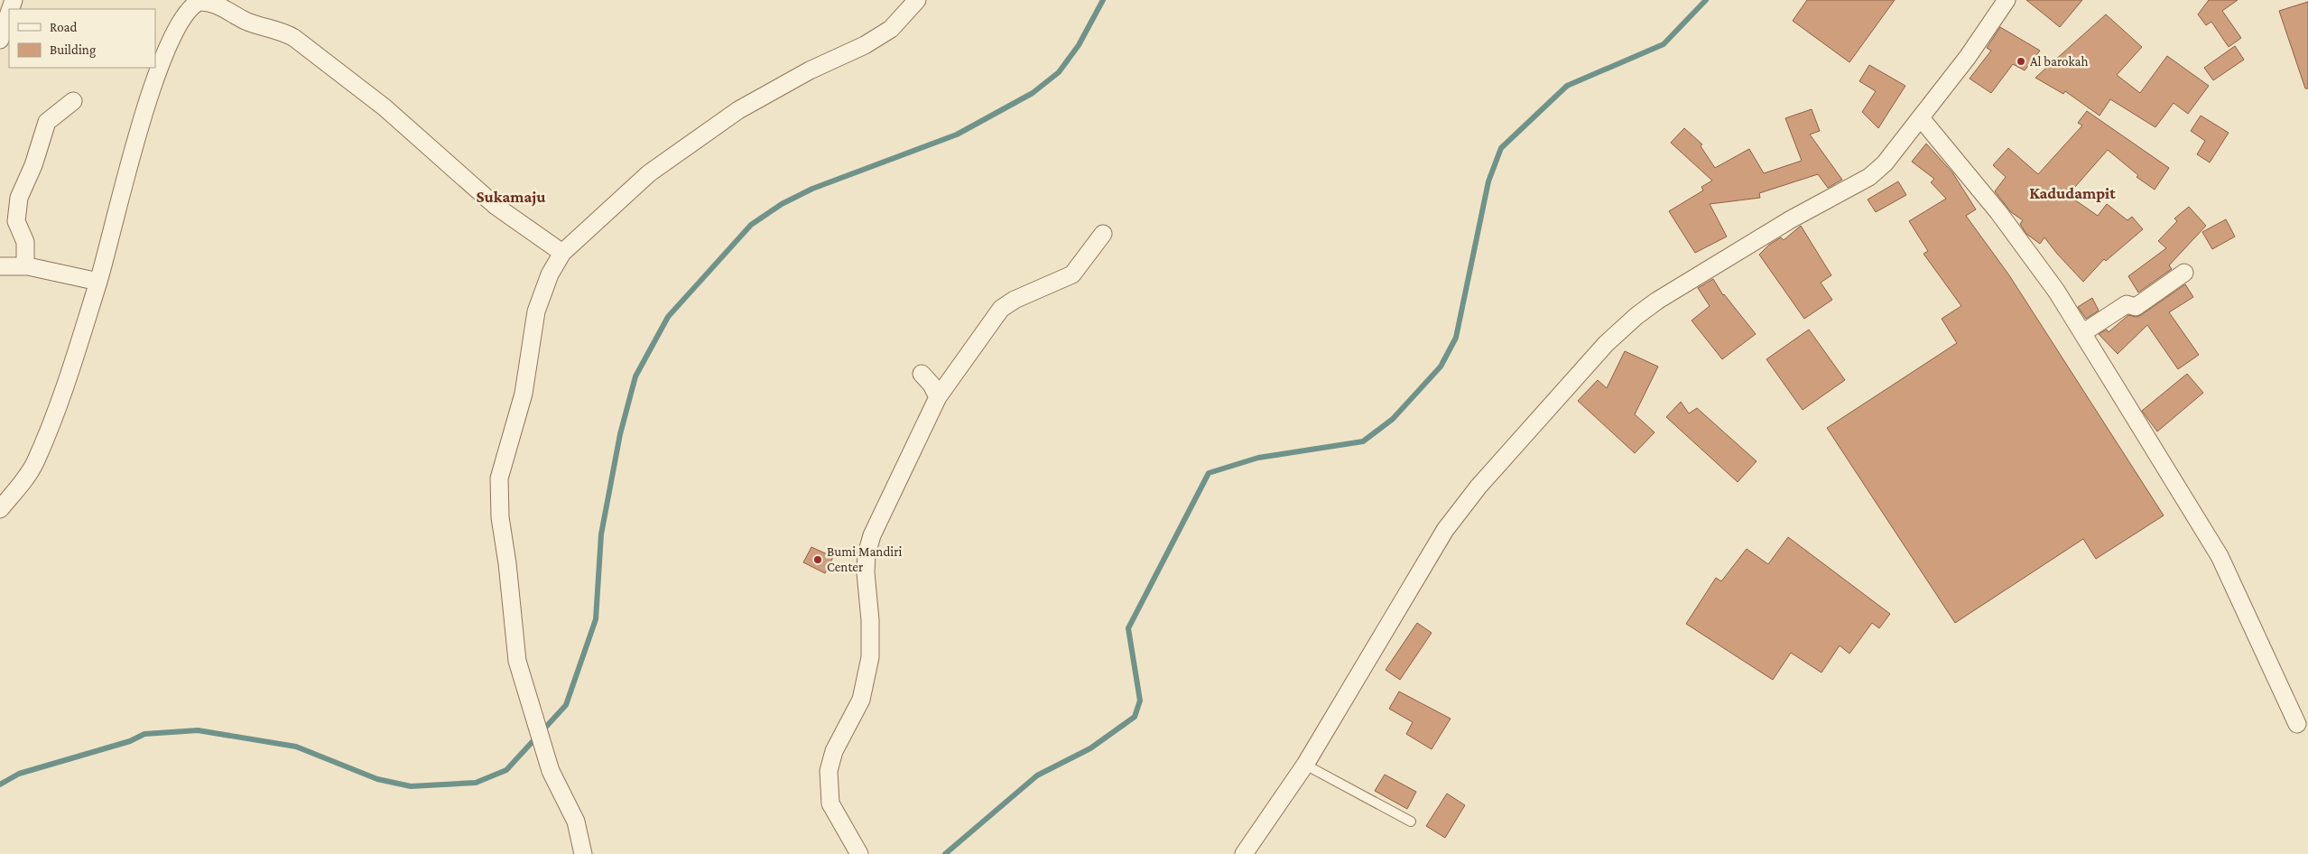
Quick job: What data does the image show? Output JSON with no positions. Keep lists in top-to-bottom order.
{
  "districts": ["Kadudampit", "Sukamaju"],
  "places": ["Al barokah", "Bumi Mandiri Center"],
  "legend": ["Road", "Building"]
}
